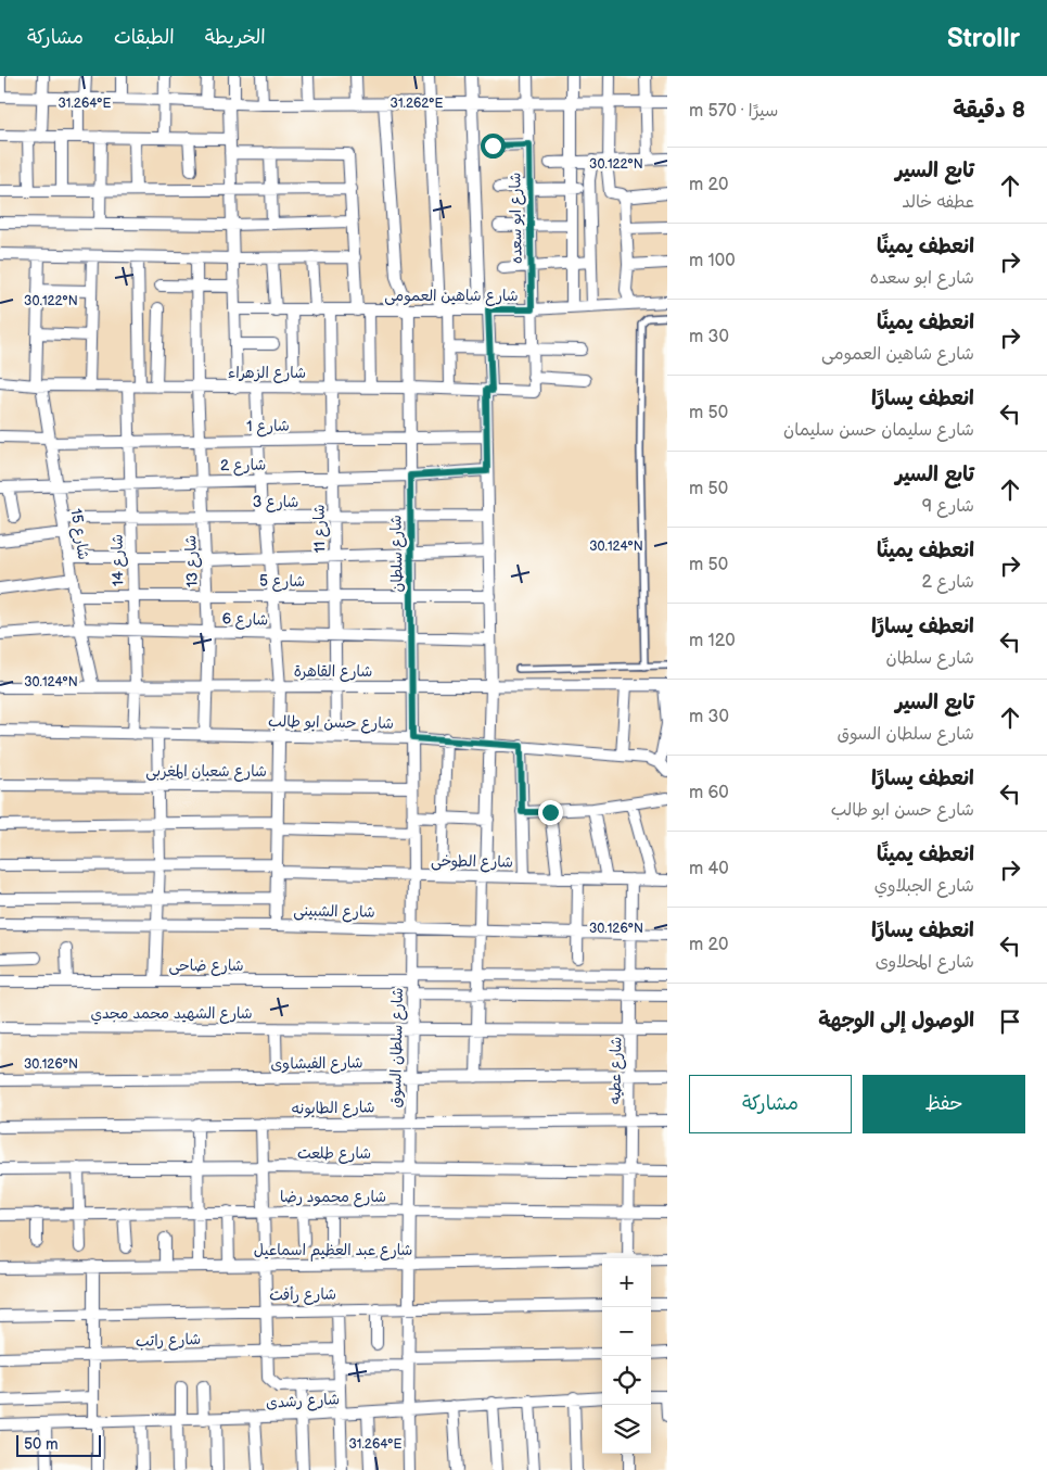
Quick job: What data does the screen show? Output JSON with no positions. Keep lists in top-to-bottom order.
{
  "streets": {
    "street": [
      "شارع ابو سعده",
      "شارع شاهين العمومى",
      "شارع الزهراء",
      "شارع 1",
      "شارع 2",
      "شارع 3",
      "شارع 11",
      "شارع 15",
      "شارع سلطان",
      "شارع 14",
      "شارع 13",
      "شارع 5",
      "شارع 6",
      "شارع القاهرة",
      "شارع حسن ابو طالب",
      "شارع شعبان المغربى",
      "شارع الطوخى",
      "شارع الشبينى",
      "شارع ضاحى",
      "شارع الشهيد محمد مجدي",
      "شارع سلطان السوق",
      "شارع الفيشاوى",
      "شارع عطيه",
      "شارع الطابونه",
      "شارع طلعت",
      "شارع محمود رضا",
      "شارع عبد العظيم اسماعيل",
      "شارع رأفت",
      "شارع راتب",
      "شارع رشدى"
    ]
  },
  "crossings": [
    ["شارع ابو سعده", "شارع شاهين العمومى"],
    ["شارع ابو سعده", "شارع الزهراء"],
    ["شارع شاهين العمومى", "شارع 11"],
    ["شارع شاهين العمومى", "شارع سلطان"],
    ["شارع الزهراء", "شارع 11"],
    ["شارع الزهراء", "شارع 15"],
    ["شارع الزهراء", "شارع سلطان"],
    ["شارع الزهراء", "شارع 14"],
    ["شارع الزهراء", "شارع 13"],
    ["شارع 1", "شارع 11"],
    ["شارع 1", "شارع 15"],
    ["شارع 1", "شارع سلطان"],
    ["شارع 1", "شارع 14"],
    ["شارع 1", "شارع 13"],
    ["شارع 2", "شارع 11"],
    ["شارع 2", "شارع 15"],
    ["شارع 2", "شارع سلطان"],
    ["شارع 2", "شارع 14"],
    ["شارع 2", "شارع 13"],
    ["شارع 3", "شارع 11"],
    ["شارع 3", "شارع 15"],
    ["شارع 3", "شارع سلطان"],
    ["شارع 3", "شارع 14"],
    ["شارع 3", "شارع 13"],
    ["شارع 11", "شارع 5"],
    ["شارع 11", "شارع 6"],
    ["شارع 11", "شارع القاهرة"],
    ["شارع 11", "شارع حسن ابو طالب"],
    ["شارع 15", "شارع 5"],
    ["شارع 15", "شارع 6"],
    ["شارع 15", "شارع القاهرة"],
    ["شارع سلطان", "شارع 5"],
    ["شارع سلطان", "شارع 6"],
    ["شارع سلطان", "شارع القاهرة"],
    ["شارع سلطان", "شارع سلطان السوق"],
    ["شارع 14", "شارع 5"],
    ["شارع 14", "شارع 6"],
    ["شارع 14", "شارع القاهرة"],
    ["شارع 14", "شارع حسن ابو طالب"],
    ["شارع 13", "شارع 5"],
    ["شارع 13", "شارع 6"],
    ["شارع 13", "شارع القاهرة"],
    ["شارع 13", "شارع حسن ابو طالب"],
    ["شارع القاهرة", "شارع سلطان السوق"],
    ["شارع حسن ابو طالب", "شارع سلطان السوق"],
    ["شارع شعبان المغربى", "شارع سلطان السوق"],
    ["شارع الطوخى", "شارع سلطان السوق"],
    ["شارع الطوخى", "شارع عطيه"],
    ["شارع الشبينى", "شارع سلطان السوق"],
    ["شارع الشبينى", "شارع عطيه"],
    ["شارع ضاحى", "شارع سلطان السوق"],
    ["شارع ضاحى", "شارع عطيه"],
    ["شارع الشهيد محمد مجدي", "شارع سلطان السوق"],
    ["شارع الشهيد محمد مجدي", "شارع عطيه"],
    ["شارع سلطان السوق", "شارع الفيشاوى"],
    ["شارع سلطان السوق", "شارع الطابونه"],
    ["شارع سلطان السوق", "شارع طلعت"],
    ["شارع سلطان السوق", "شارع محمود رضا"],
    ["شارع سلطان السوق", "شارع عبد العظيم اسماعيل"],
    ["شارع سلطان السوق", "شارع رأفت"],
    ["شارع سلطان السوق", "شارع رشدى"],
    ["شارع الفيشاوى", "شارع عطيه"],
    ["شارع عطيه", "شارع الطابونه"],
    ["شارع عطيه", "شارع طلعت"],
    ["شارع عطيه", "شارع محمود رضا"]
  ],
  "scale_bar": "50 m",
  "page": {
    "header": "Strollr",
    "nav": ["الخريطة", "الطبقات", "مشاركة"],
    "heading": ["8 دقيقة", "سيرًا · 570 m"],
    "list": [
      ["تابع السير", "عطفه خالد", "20 m"],
      ["انعطف يمينًا", "شارع ابو سعده", "100 m"],
      ["انعطف يمينًا", "شارع شاهين العمومى", "30 m"],
      ["انعطف يسارًا", "شارع سليمان حسن سليمان", "50 m"],
      ["تابع السير", "شارع 9", "50 m"],
      ["انعطف يمينًا", "شارع 2", "50 m"],
      ["انعطف يسارًا", "شارع سلطان", "120 m"],
      ["تابع السير", "شارع سلطان السوق", "30 m"],
      ["انعطف يسارًا", "شارع حسن ابو طالب", "60 m"],
      ["انعطف يمينًا", "شارع الجبلاوي", "40 m"],
      ["انعطف يسارًا", "شارع المحلاوى", "20 m"],
      "الوصول إلى الوجهة"
    ],
    "buttons": ["حفظ", "مشاركة"],
    "map_buttons": ["+", "−"],
    "scale": "50 m"
  },
  "coordinates": [
    "31.264°E",
    "31.262°E",
    "30.122°N",
    "30.124°N",
    "30.126°N"
  ]
}
